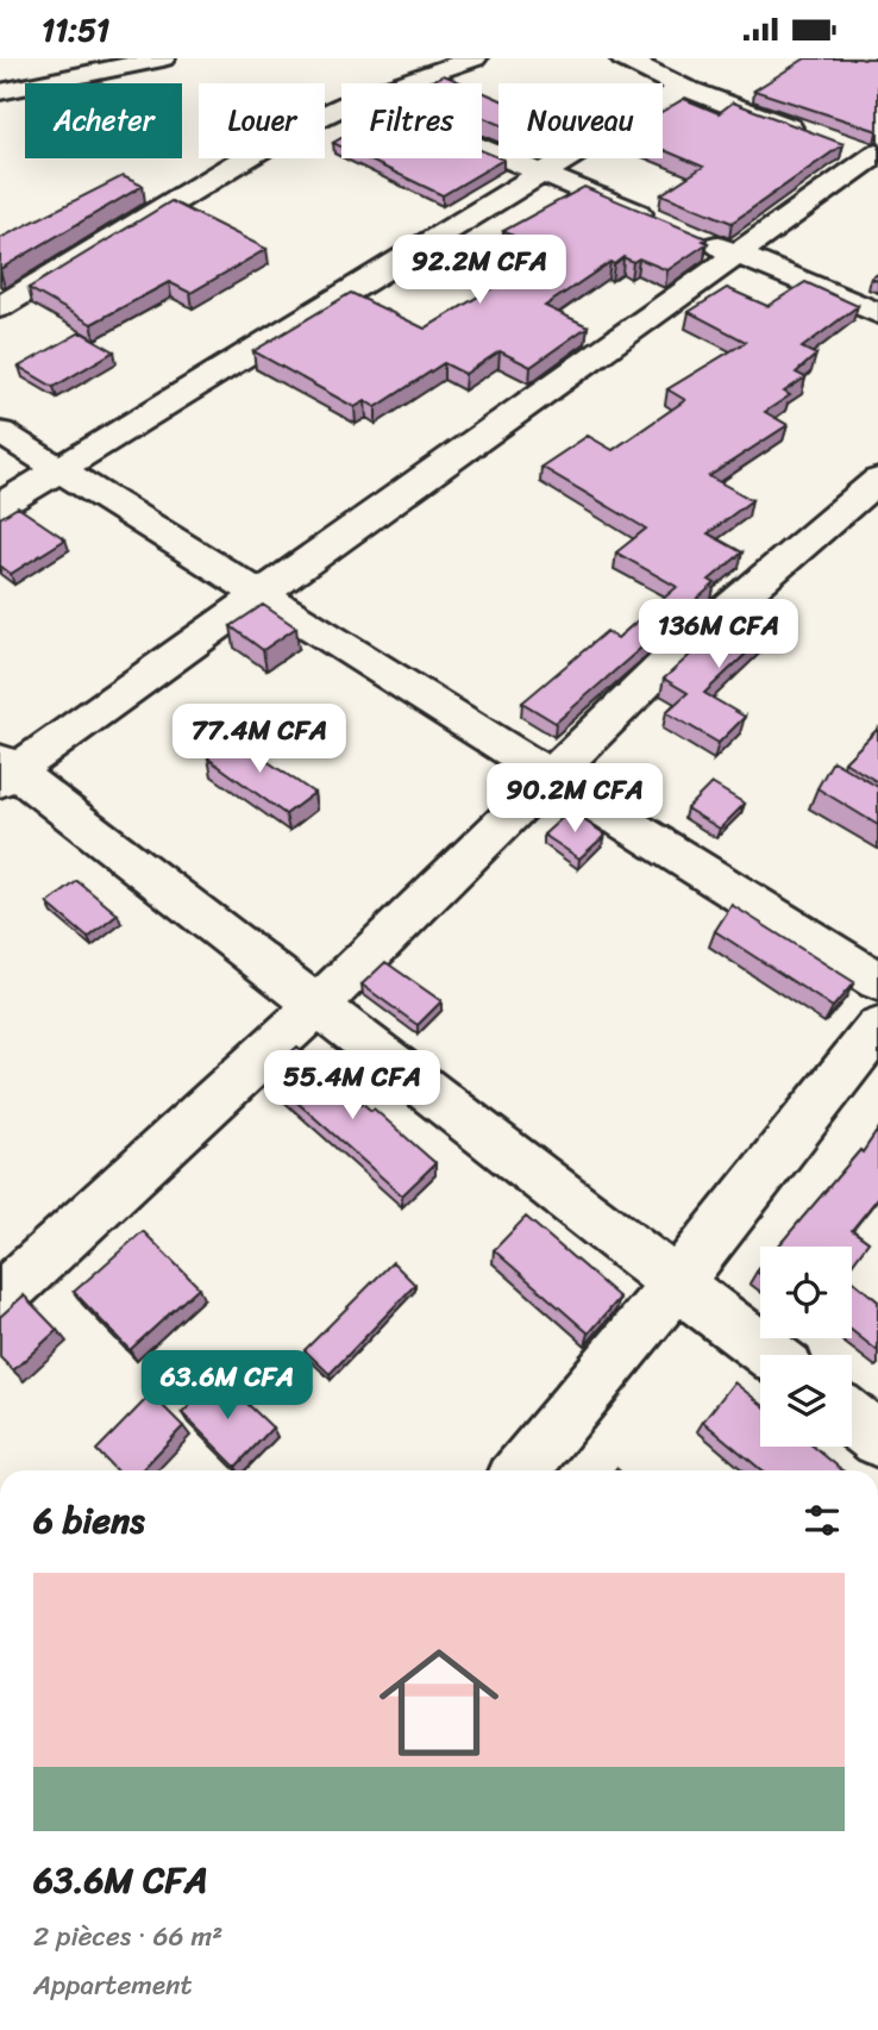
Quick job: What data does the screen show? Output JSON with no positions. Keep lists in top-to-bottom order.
{
  "page": {
    "status": "11:51",
    "chip": [
      "Acheter",
      "Louer",
      "Filtres",
      "Nouveau"
    ],
    "price": [
      "92.2M CFA",
      "136M CFA",
      "77.4M CFA",
      "90.2M CFA",
      "55.4M CFA",
      "63.6M CFA"
    ],
    "heading": "6 biens",
    "list": [
      {
        "name": "63.6M CFA",
        "note": "2 pièces · 66 m² · Appartement"
      }
    ]
  }
}
